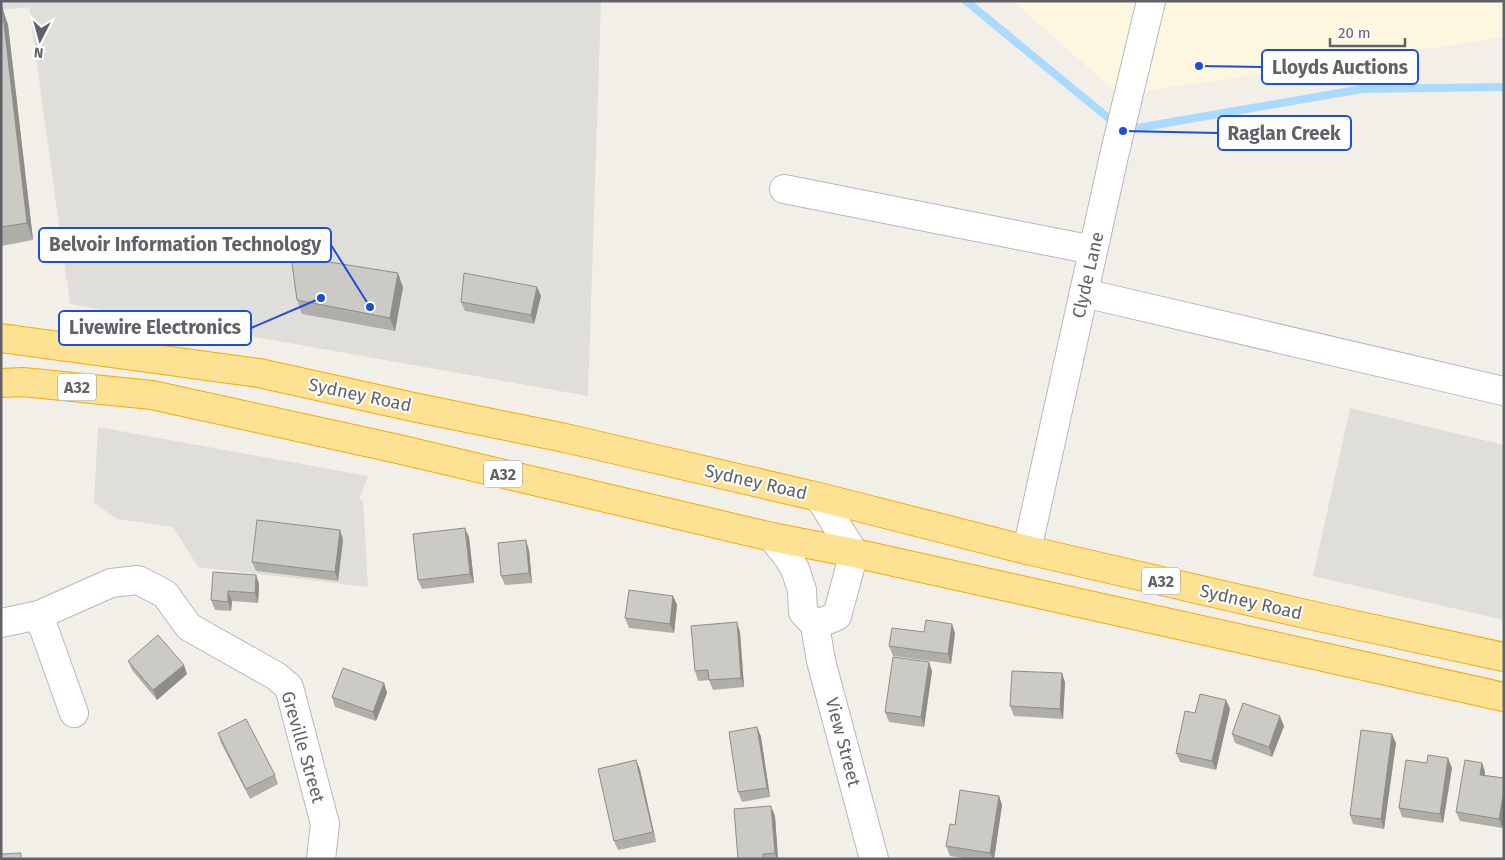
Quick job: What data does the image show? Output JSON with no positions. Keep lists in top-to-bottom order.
{
  "streets": {
    "highway": ["A32", "Sydney Road"],
    "street": ["Clyde Lane", "View Street", "Greville Street"]
  },
  "crossings": [
    ["Clyde Lane", "Sydney Road"],
    ["A32", "View Street"]
  ],
  "places": [
    "Lloyds Auctions",
    "Raglan Creek",
    "Livewire Electronics",
    "Belvoir Information Technology"
  ],
  "scale_bar": "20 m",
  "north": "bottom"
}
